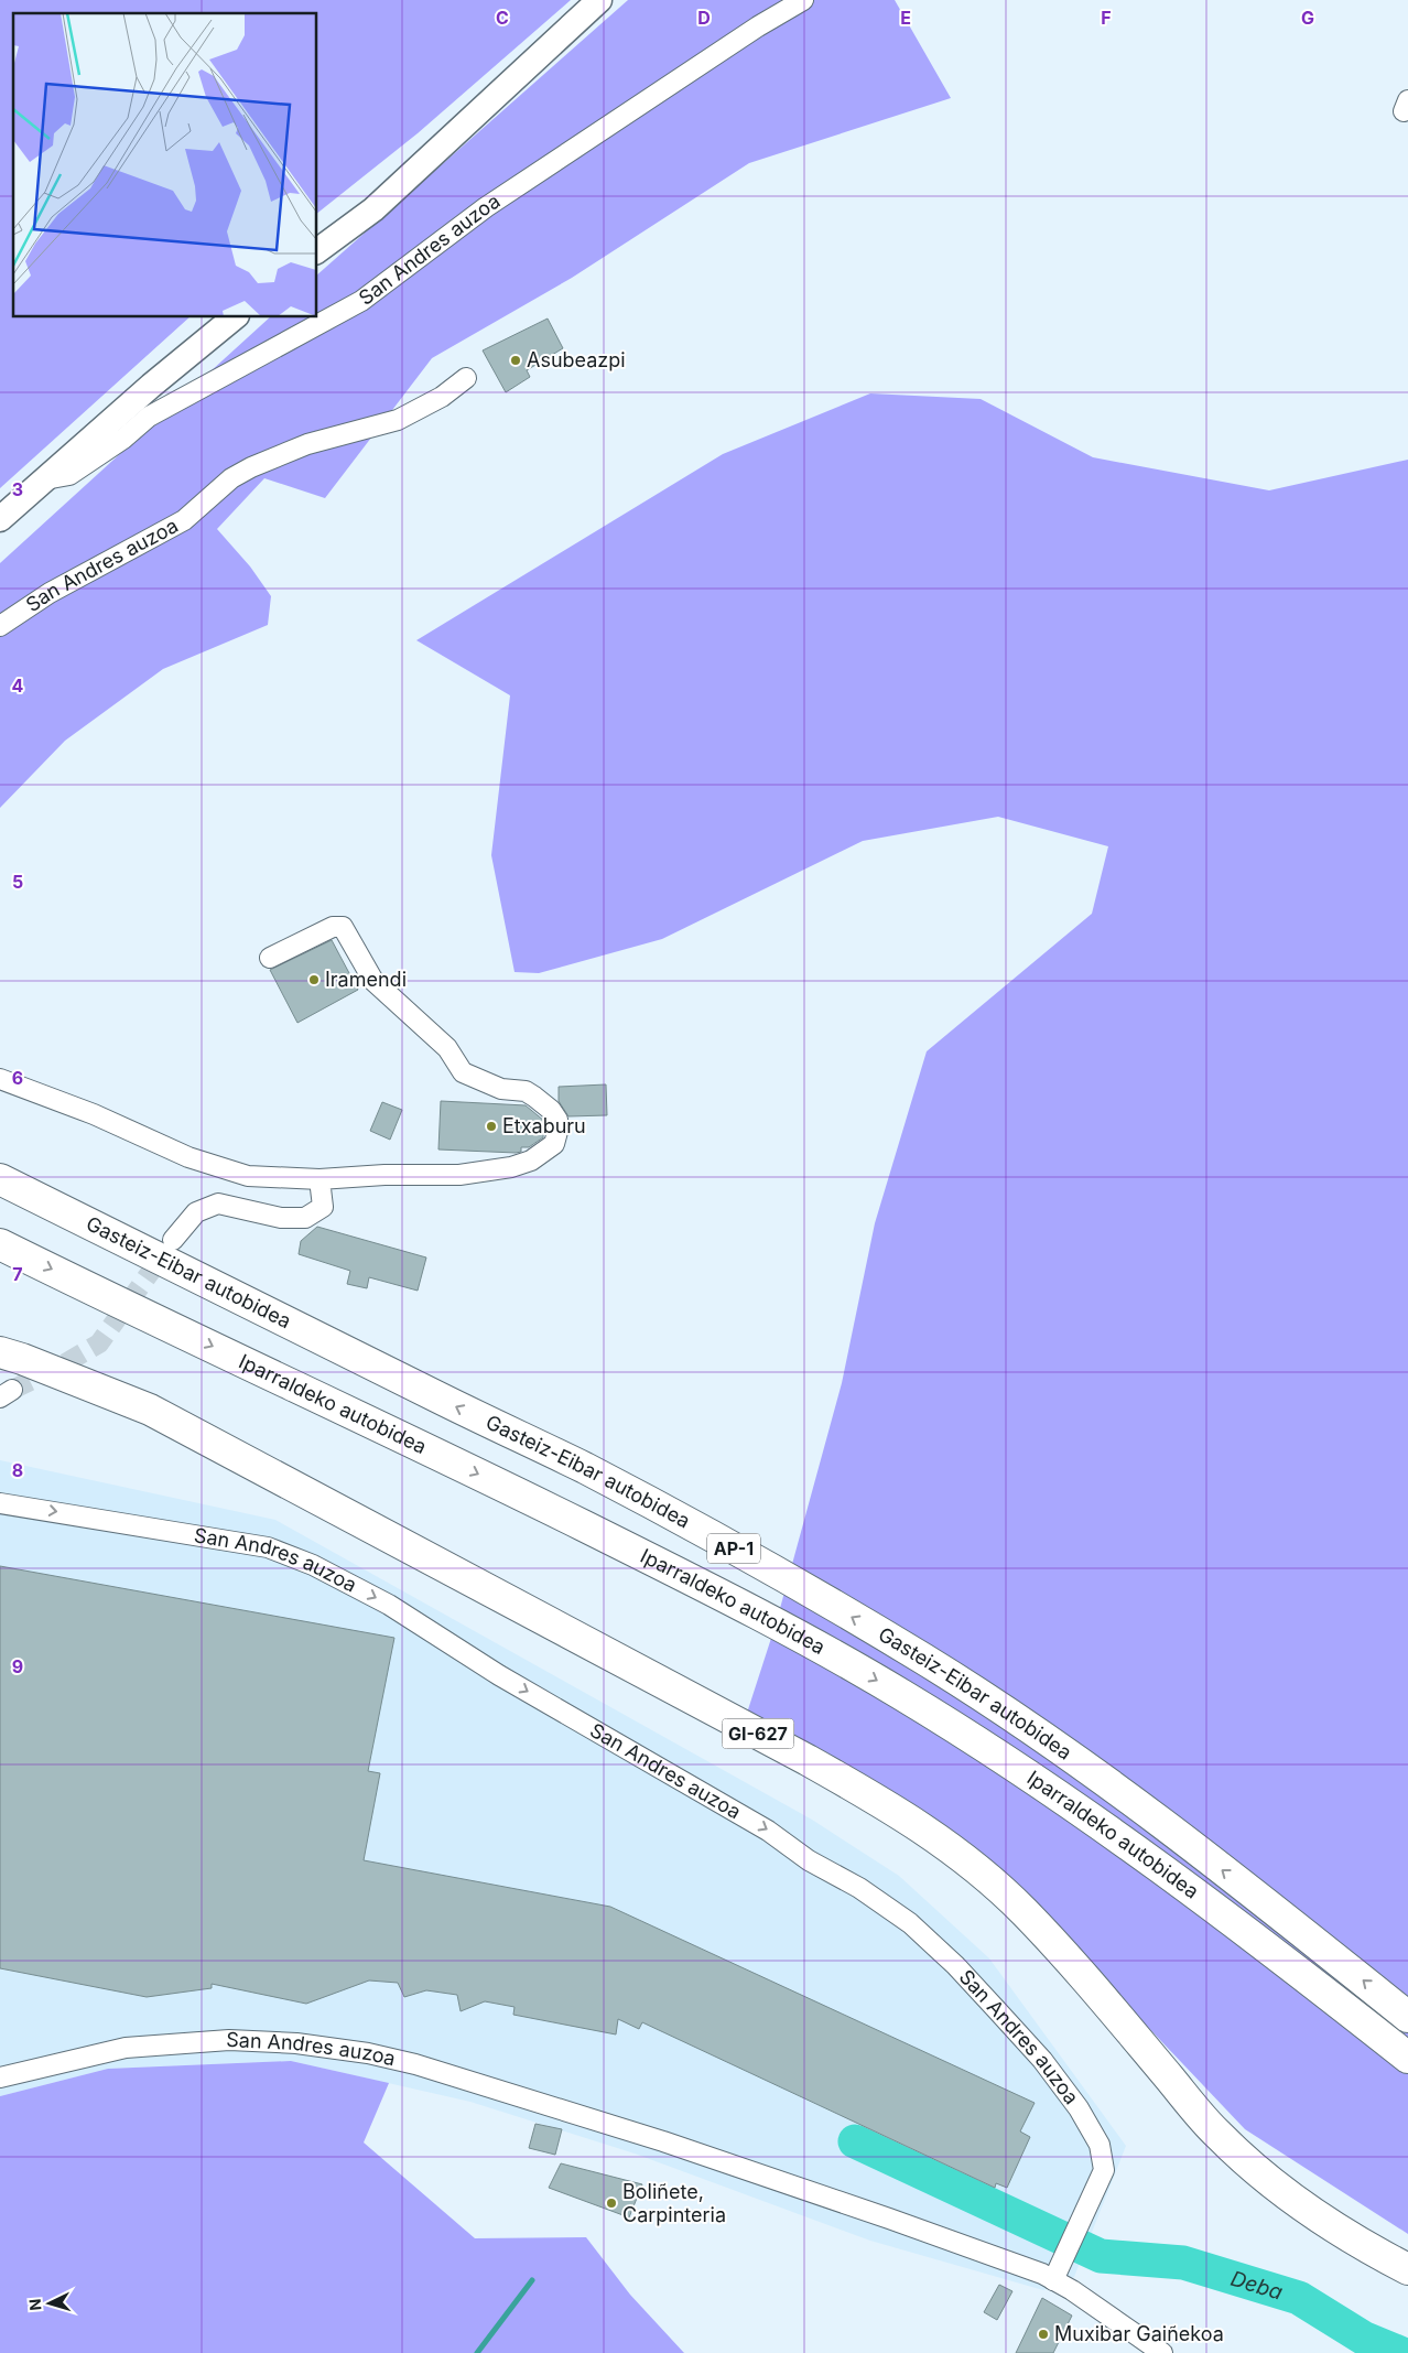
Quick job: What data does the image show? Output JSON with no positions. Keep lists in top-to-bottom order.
{
  "streets": {
    "main road": [
      "Gasteiz-Eibar autobidea",
      "Iparraldeko autobidea",
      "AP-1",
      "GI-627"
    ],
    "street": ["San Andres auzoa"]
  },
  "water": ["Deba"],
  "places": [
    "Asubeazpi",
    "Iramendi",
    "Etxaburu",
    "Boliñete, Carpinteria",
    "Muxibar Gaiñekoa"
  ],
  "north": "left",
  "grid": {
    "columns": [
      "C",
      "D",
      "E",
      "F",
      "G"
    ],
    "rows": [
      "3",
      "4",
      "5",
      "6",
      "7",
      "8",
      "9"
    ]
  }
}
